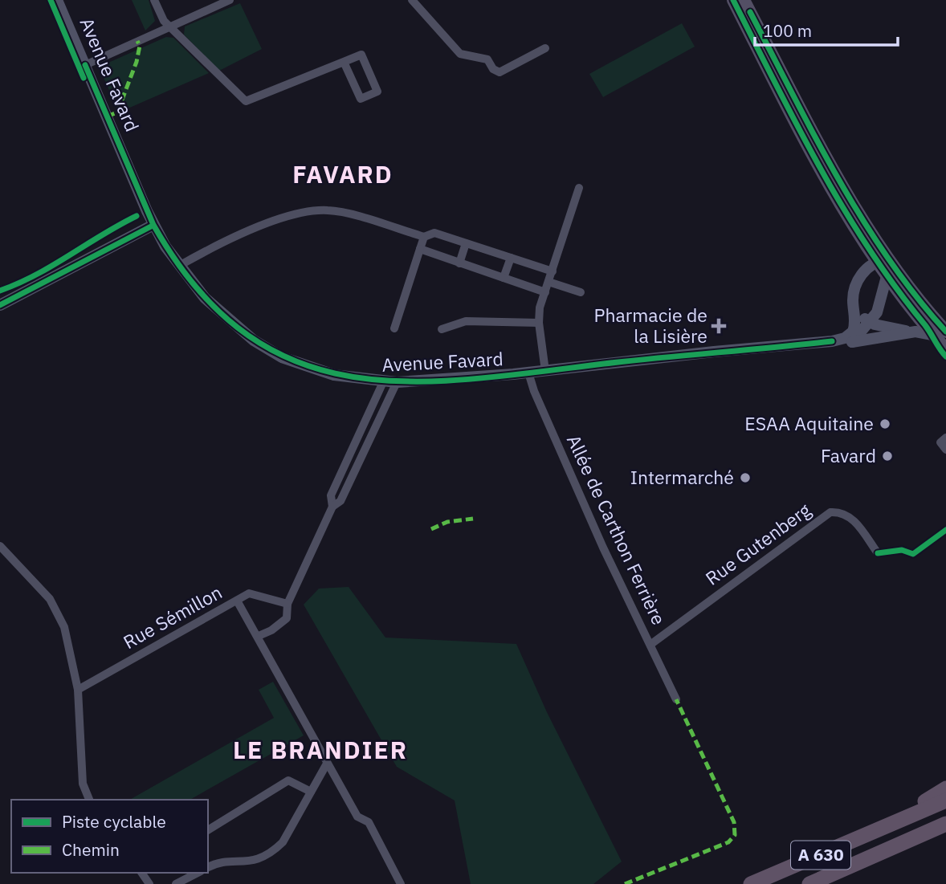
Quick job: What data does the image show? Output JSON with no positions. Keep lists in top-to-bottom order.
{
  "streets": {
    "highway": ["A 630"],
    "street": [
      "Avenue Favard",
      "Allée de Carthon Ferrière",
      "Rue Gutenberg",
      "Rue Sémillon"
    ]
  },
  "crossings": [
    ["Avenue Favard", "Allée de Carthon Ferrière"],
    ["Allée de Carthon Ferrière", "Rue Gutenberg"]
  ],
  "districts": ["FAVARD", "LE BRANDIER"],
  "places": {
    "health": ["Pharmacie de la Lisière"],
    "other": ["ESAA Aquitaine", "Favard", "Intermarché"]
  },
  "legend": ["Piste cyclable", "Chemin"],
  "scale_bar": "100 m"
}
